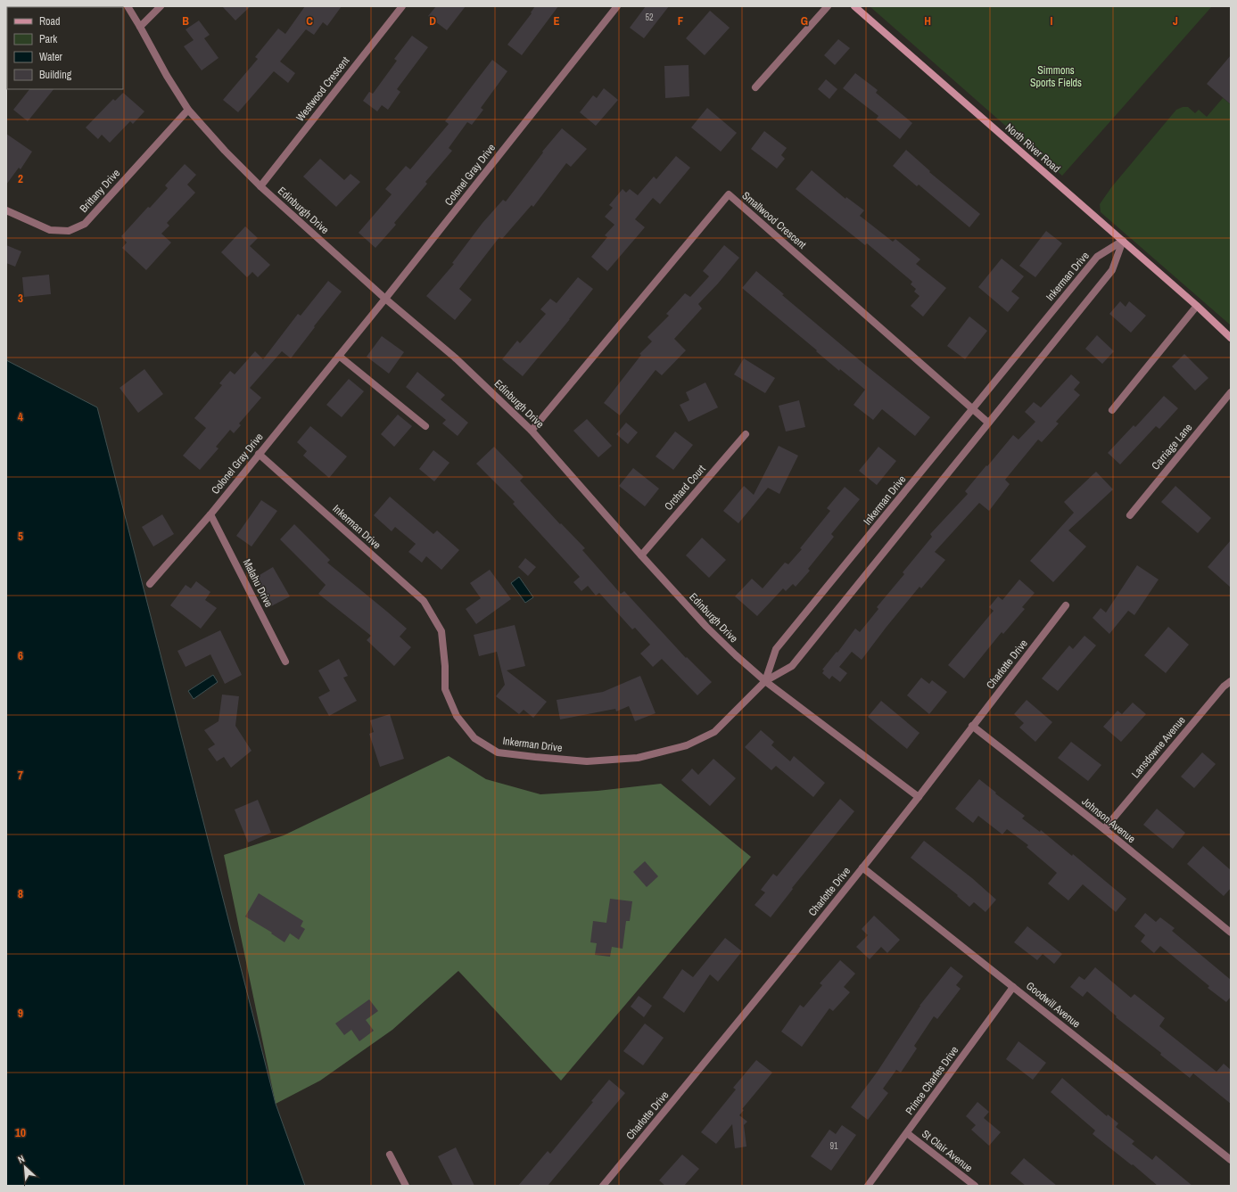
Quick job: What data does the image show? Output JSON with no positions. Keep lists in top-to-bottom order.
{
  "streets": {
    "main road": ["North River Road"],
    "street": [
      "Westwood Crescent",
      "Colonel Gray Drive",
      "Brittany Drive",
      "Edinburgh Drive",
      "Smallwood Crescent",
      "Inkerman Drive",
      "Carriage Lane",
      "Orchard Court",
      "Malahu Drive",
      "Charlotte Drive",
      "Lansdowne Avenue",
      "Johnson Avenue",
      "Goodwill Avenue",
      "Prince Charles Drive",
      "St Clair Avenue"
    ]
  },
  "crossings": [
    ["Westwood Crescent", "Edinburgh Drive"],
    ["North River Road", "Inkerman Drive"],
    ["Colonel Gray Drive", "Edinburgh Drive"],
    ["Colonel Gray Drive", "Inkerman Drive"],
    ["Colonel Gray Drive", "Malahu Drive"],
    ["Brittany Drive", "Edinburgh Drive"],
    ["Edinburgh Drive", "Smallwood Crescent"],
    ["Edinburgh Drive", "Inkerman Drive"],
    ["Edinburgh Drive", "Orchard Court"],
    ["Edinburgh Drive", "Charlotte Drive"],
    ["Smallwood Crescent", "Inkerman Drive"],
    ["Charlotte Drive", "Johnson Avenue"],
    ["Charlotte Drive", "Goodwill Avenue"],
    ["Lansdowne Avenue", "Johnson Avenue"],
    ["Goodwill Avenue", "Prince Charles Drive"],
    ["Prince Charles Drive", "St Clair Avenue"]
  ],
  "parks": ["Simmons Sports Fields"],
  "house_numbers": ["52", "91"],
  "legend": [
    "Road",
    "Park",
    "Water",
    "Building"
  ],
  "north": "top left",
  "grid": {
    "columns": [
      "B",
      "C",
      "D",
      "E",
      "F",
      "G",
      "H",
      "I",
      "J"
    ],
    "rows": [
      "2",
      "3",
      "4",
      "5",
      "6",
      "7",
      "8",
      "9",
      "10"
    ]
  }
}
